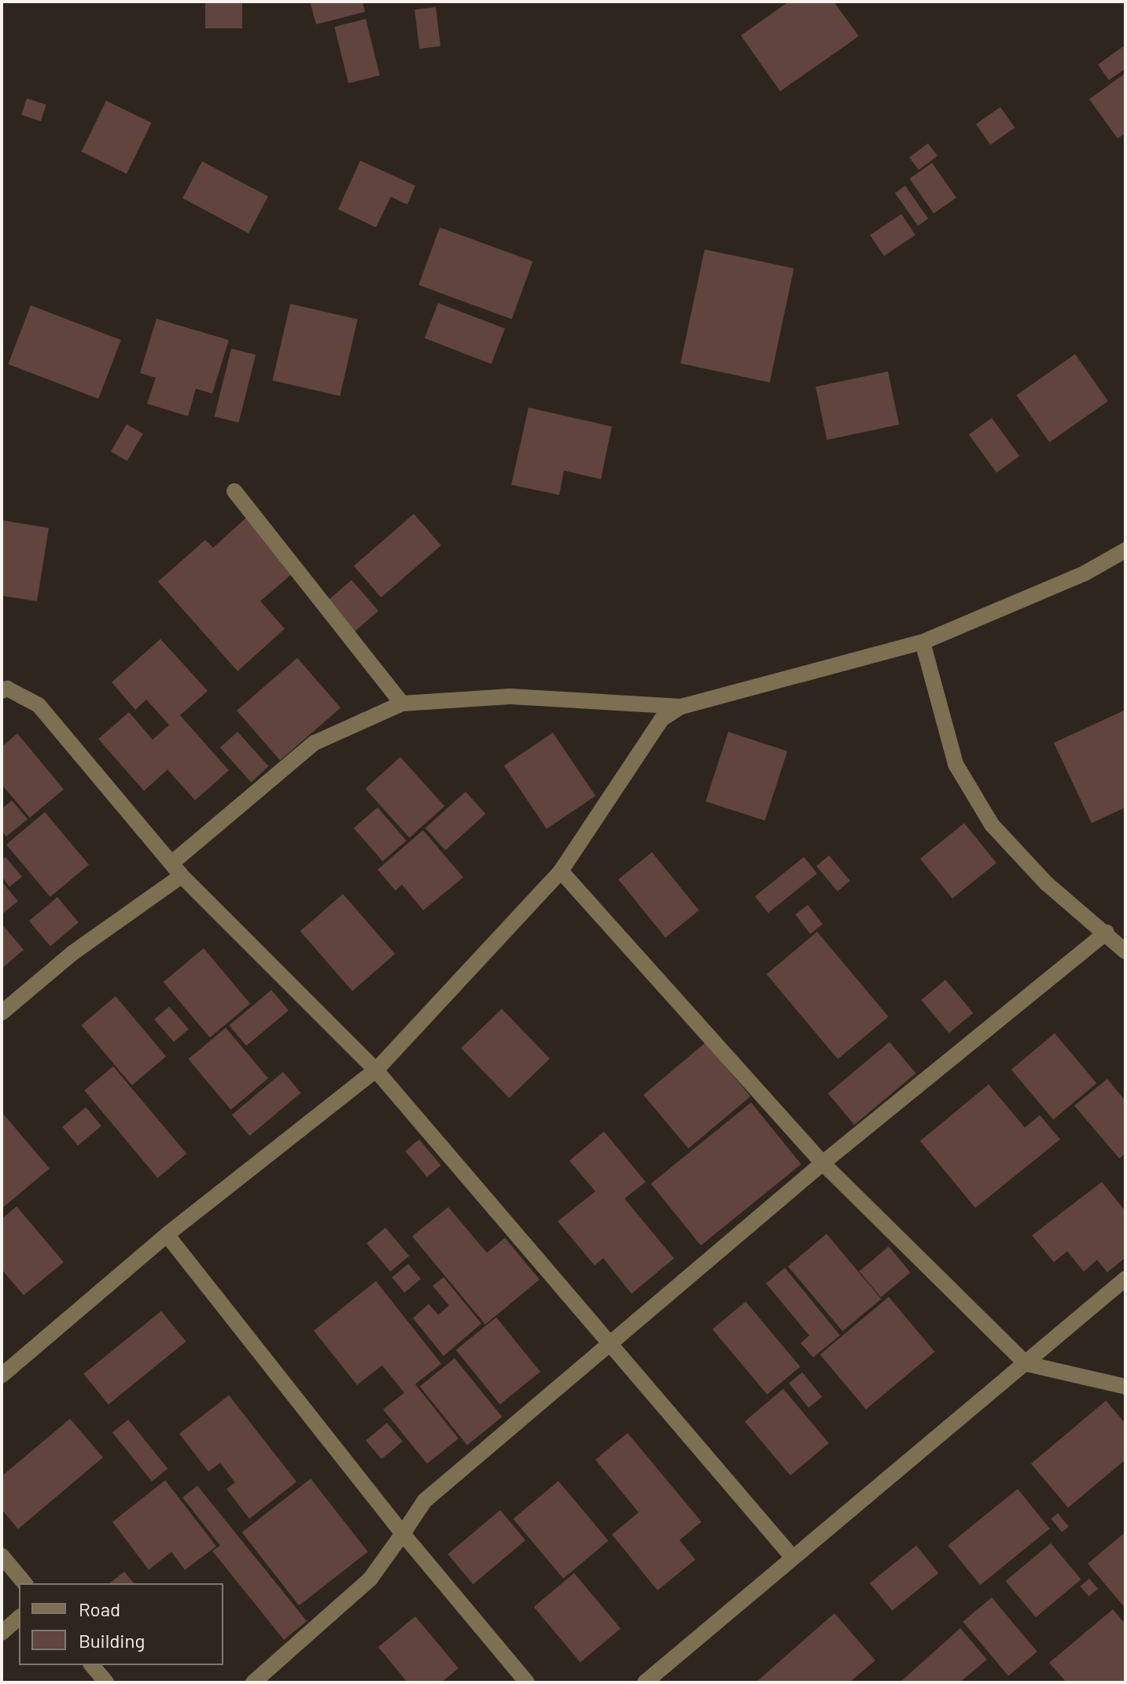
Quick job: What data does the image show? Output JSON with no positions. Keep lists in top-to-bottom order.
{
  "legend": ["Road", "Building"]
}
